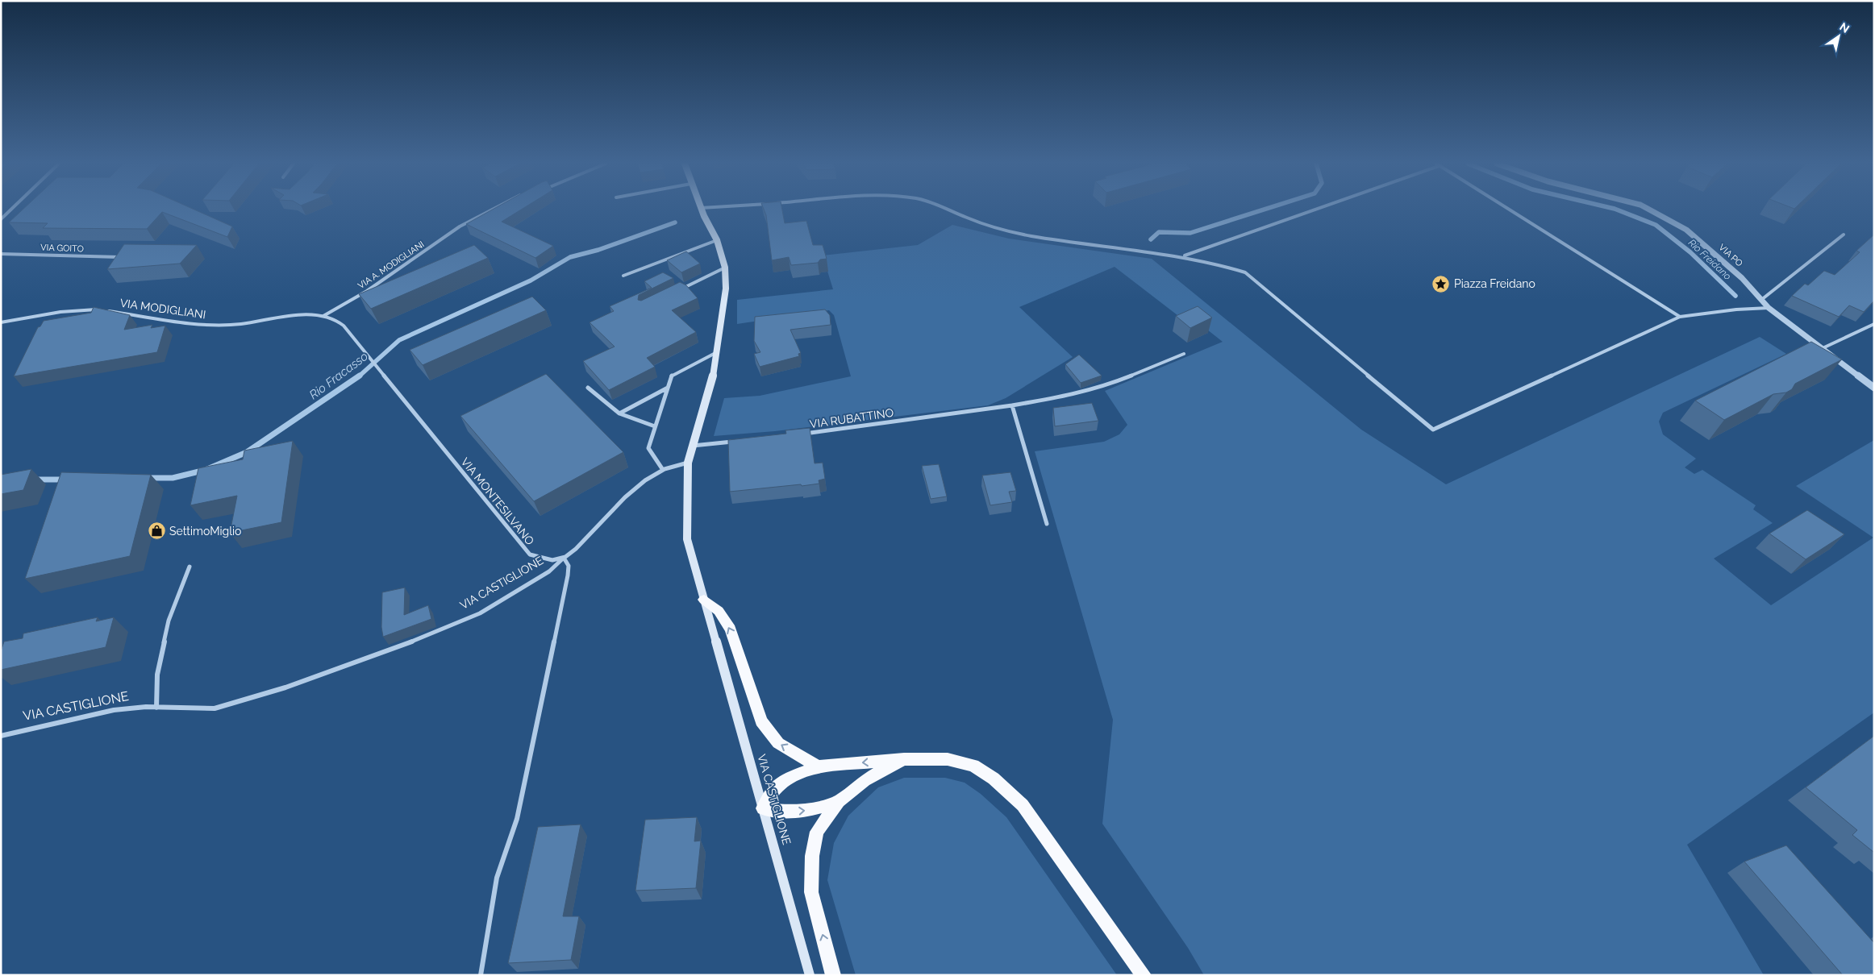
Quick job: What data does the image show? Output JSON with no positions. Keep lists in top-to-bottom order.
{
  "streets": {
    "main road": ["VIA CASTIGLIONE"],
    "street": [
      "VIA GOITO",
      "VIA PO",
      "VIA A. MODIGLIANI",
      "VIA MODIGLIANI",
      "VIA RUBATTINO",
      "VIA MONTESILVANO"
    ]
  },
  "crossings": [
    ["VIA A. MODIGLIANI", "VIA MODIGLIANI"],
    ["VIA A. MODIGLIANI", "VIA MONTESILVANO"],
    ["VIA MODIGLIANI", "VIA MONTESILVANO"],
    ["VIA MONTESILVANO", "VIA CASTIGLIONE"]
  ],
  "water": ["Rio Freidano", "Rio Fracasso"],
  "places": {
    "place": ["Piazza Freidano"],
    "shop": ["SettimoMiglio"]
  },
  "north": "top right"
}
